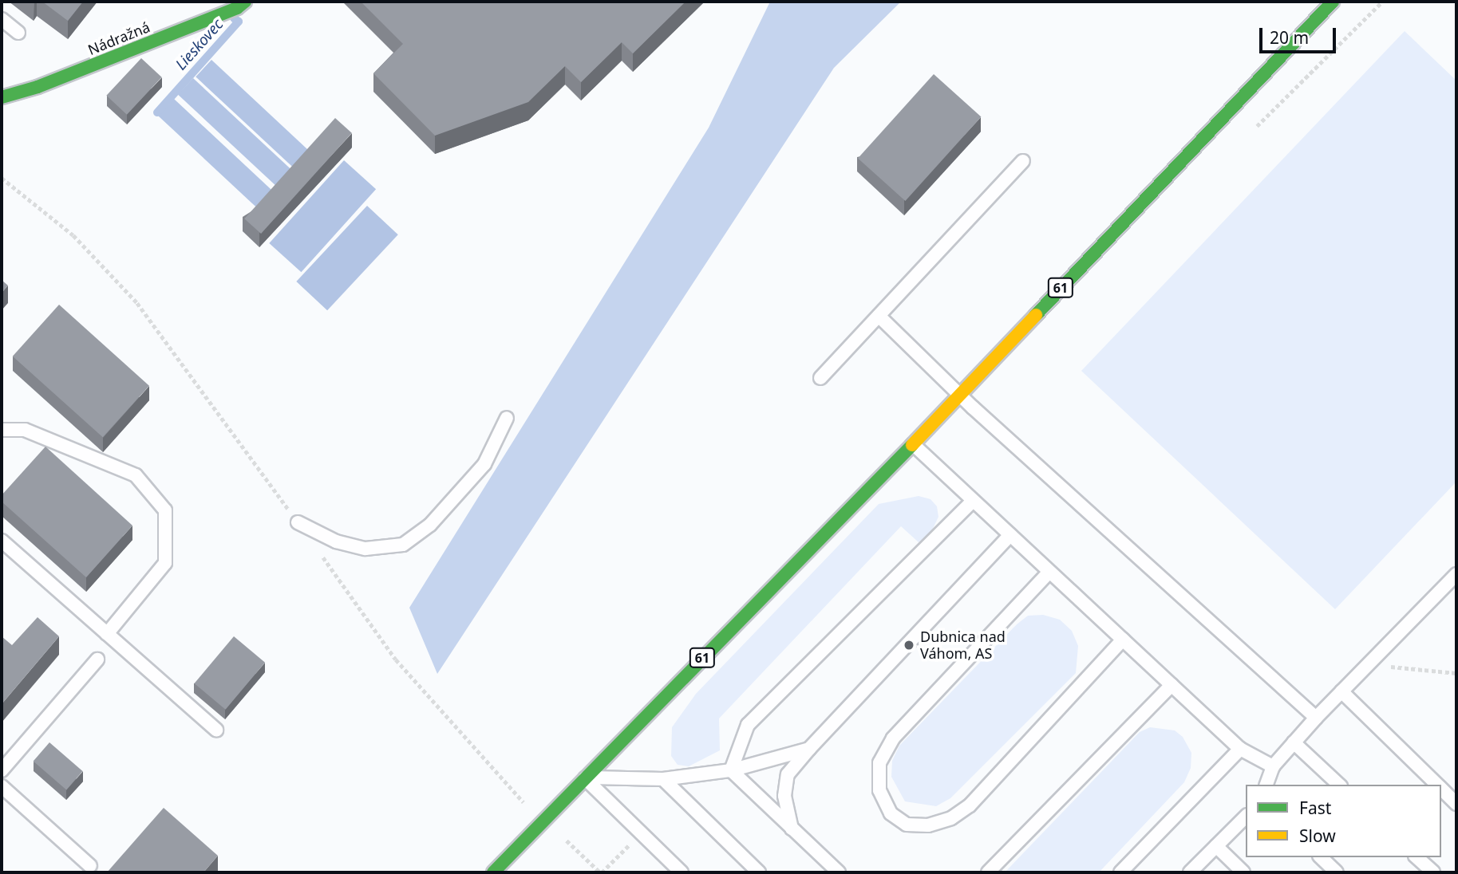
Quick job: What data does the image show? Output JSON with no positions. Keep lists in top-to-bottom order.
{
  "streets": {
    "main road": ["Nádražná", "61"]
  },
  "water": ["Lieskovec"],
  "places": ["Dubnica nad Váhom, AS"],
  "legend": ["Fast", "Slow"],
  "scale_bar": "20 m"
}
